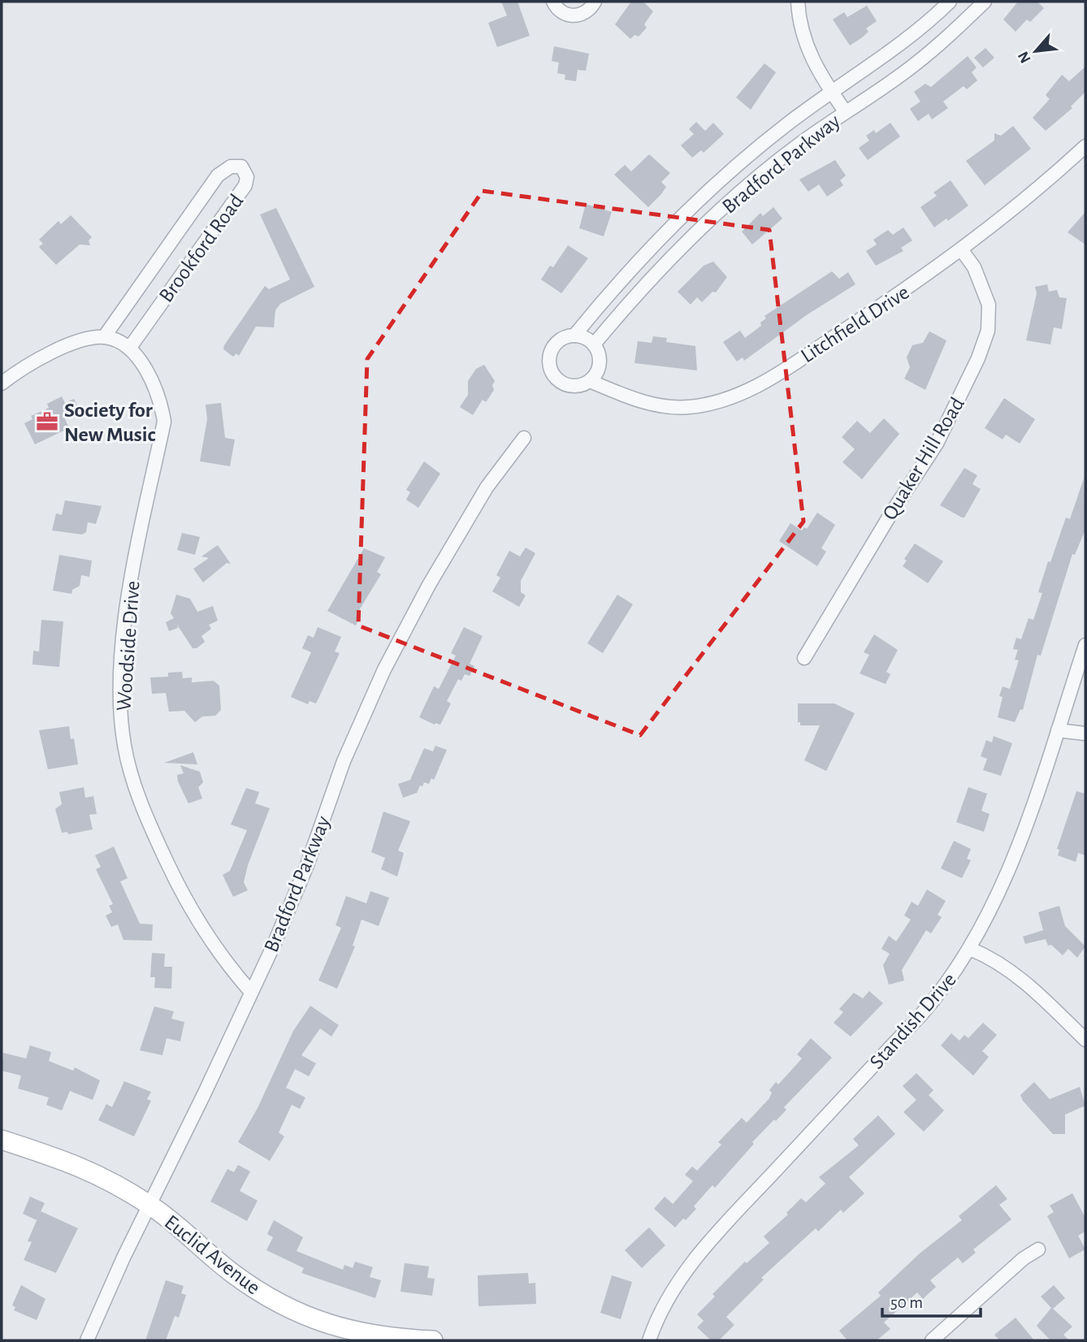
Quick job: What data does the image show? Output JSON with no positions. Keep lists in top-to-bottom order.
{
  "streets": {
    "street": [
      "Bradford Parkway",
      "Brookford Road",
      "Litchfield Drive",
      "Quaker Hill Road",
      "Woodside Drive",
      "Standish Drive",
      "Euclid Avenue"
    ]
  },
  "crossings": [
    ["Bradford Parkway", "Litchfield Drive"],
    ["Bradford Parkway", "Woodside Drive"],
    ["Bradford Parkway", "Euclid Avenue"],
    ["Brookford Road", "Woodside Drive"],
    ["Litchfield Drive", "Quaker Hill Road"]
  ],
  "places": {
    "office": ["Society for New Music"]
  },
  "scale_bar": "50 m",
  "north": "bottom left"
}
